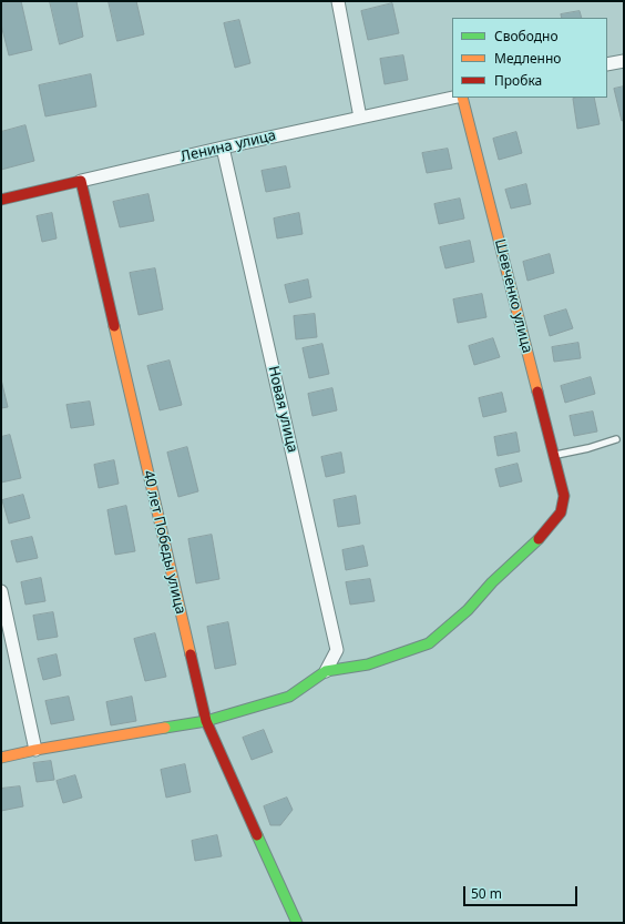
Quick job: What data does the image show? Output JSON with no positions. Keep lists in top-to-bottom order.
{
  "streets": {
    "street": [
      "Ленина улица",
      "Шевченко улица",
      "Новая улица",
      "40 лет Победы улица"
    ]
  },
  "crossings": [
    ["Ленина улица", "Новая улица"],
    ["Ленина улица", "40 лет Победы улица"],
    ["Шевченко улица", "Новая улица"]
  ],
  "legend": ["Свободно", "Медленно", "Пробка"],
  "scale_bar": "50 m"
}
